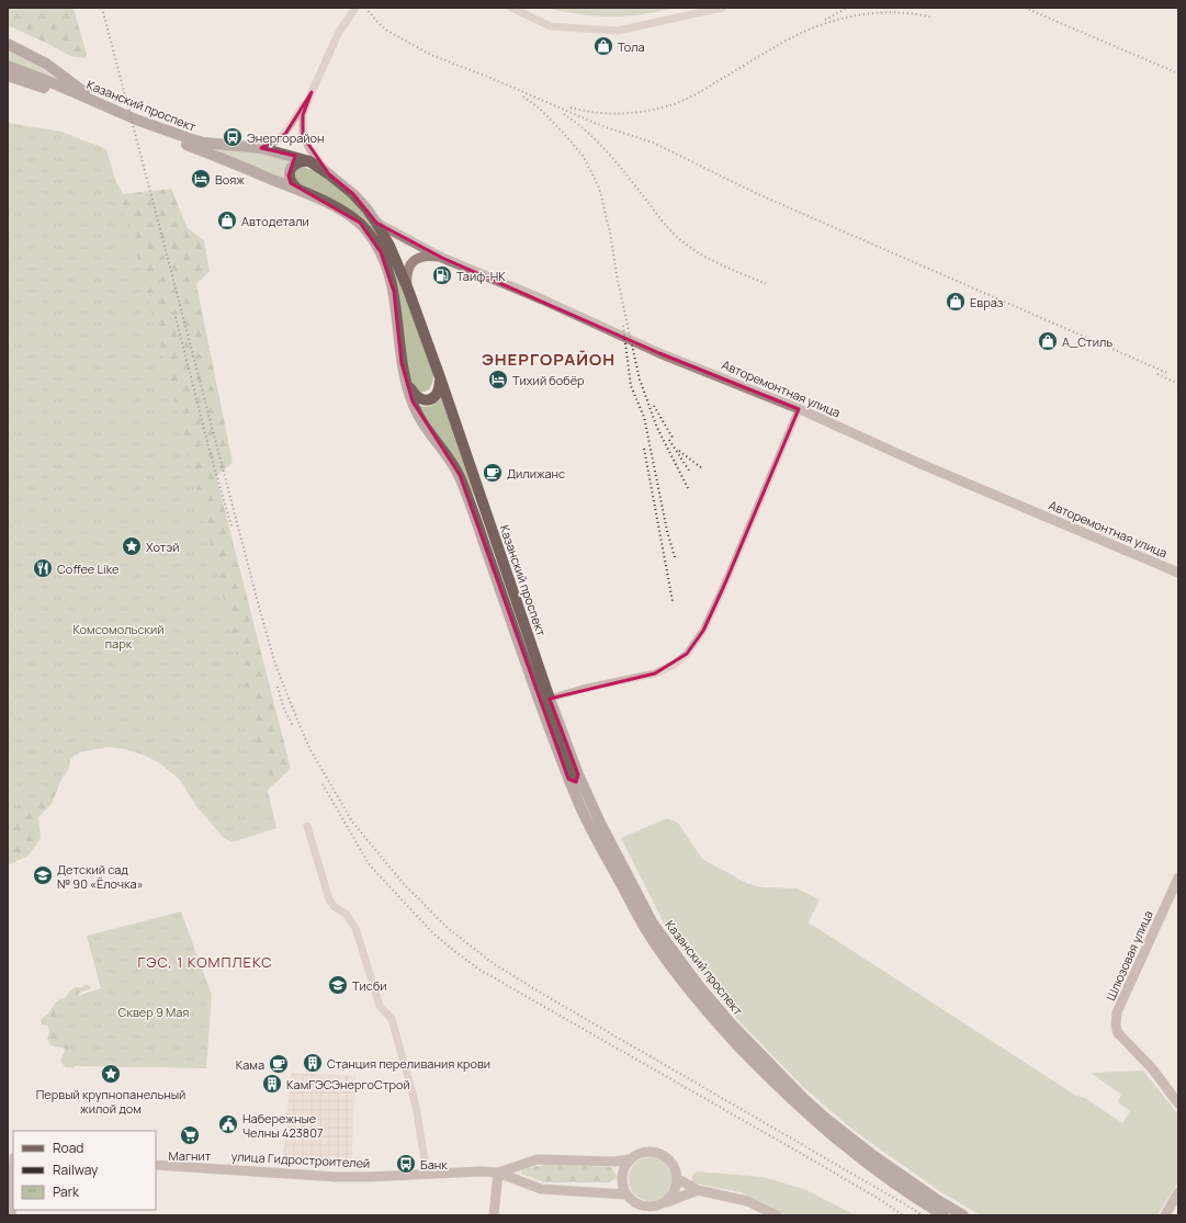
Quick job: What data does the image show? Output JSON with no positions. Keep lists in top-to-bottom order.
{
  "streets": {
    "main road": ["Казанский проспект"],
    "street": ["Авторемонтная улица", "Шлюзовая улица", "улица Гидростроителей"]
  },
  "crossings": [
    ["Казанский проспект", "Авторемонтная улица"]
  ],
  "districts": ["ЭНЕРГОРАЙОН", "ГЭС, 1 КОМПЛЕКС"],
  "parks": ["Комсомольский парк", "Сквер 9 Мая"],
  "places": {
    "shop": [
      "Тола",
      "Автодетали",
      "Евраз",
      "А_Стиль"
    ],
    "bus stop": ["Энергорайон", "Банк"],
    "hotel": ["Вояж", "Тихий бобёр"],
    "fuel station": ["Таиф-НК"],
    "cafe": ["Дилижанс", "Кама"],
    "place": ["Хотэй", "Первый крупнопанельный жилой дом"],
    "restaurant": ["Coffee Like"],
    "school or university": ["Детский сад № 90 «Ёлочка»", "Тисби"],
    "building": ["Станция переливания крови", "КамГЭСЭнергоСтрой"],
    "public building": ["Набережные Челны 423807"],
    "supermarket": ["Магнит"]
  },
  "legend": ["Road", "Railway", "Park"]
}
